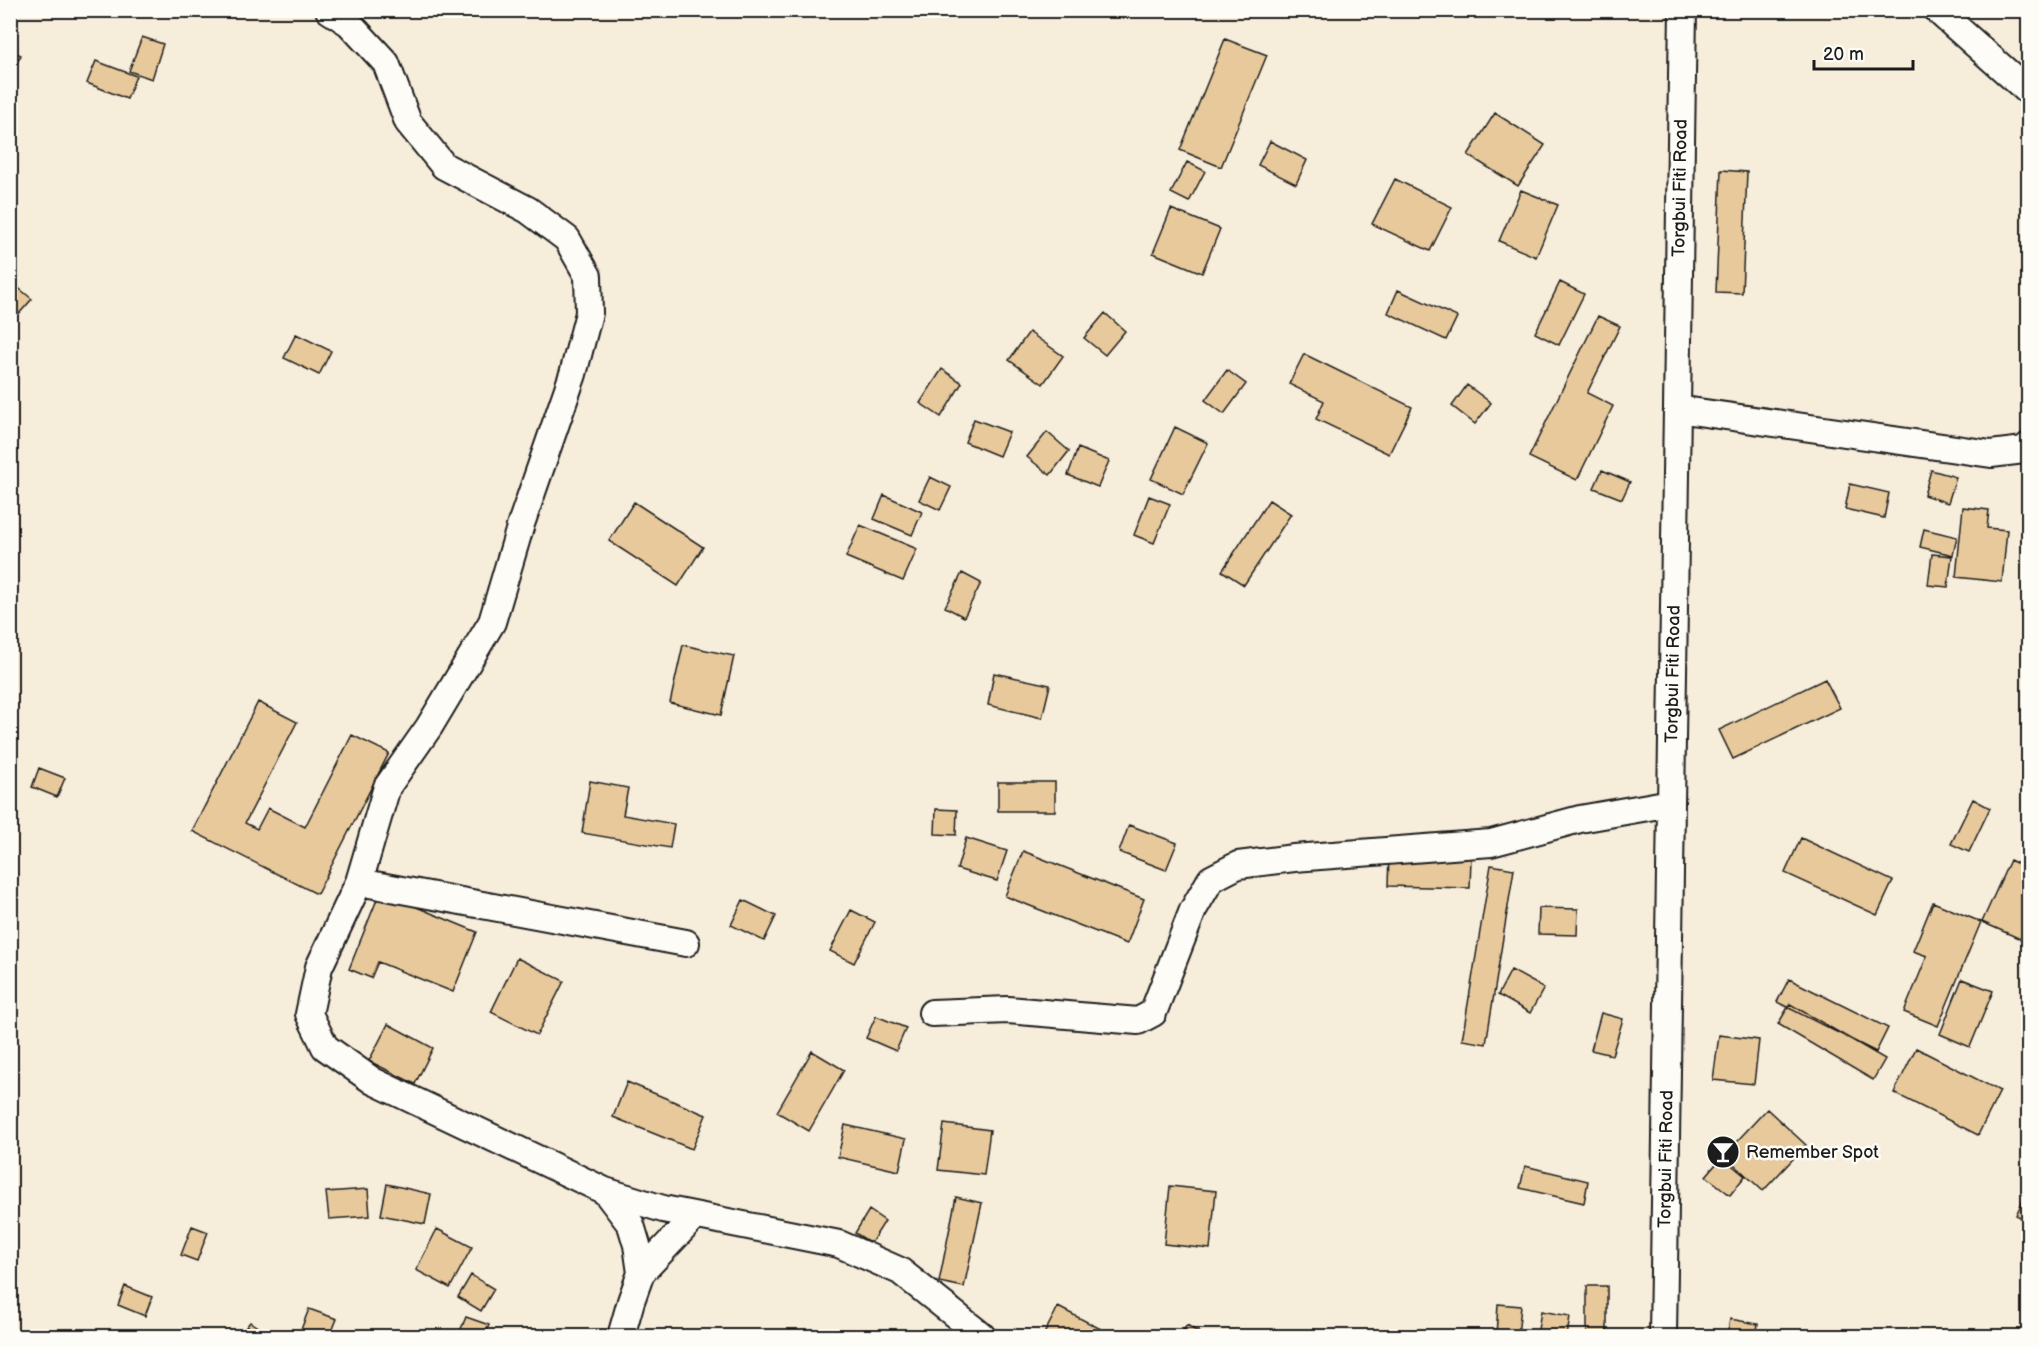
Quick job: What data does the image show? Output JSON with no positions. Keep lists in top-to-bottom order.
{
  "streets": {
    "street": ["Torgbui Fiti Road"]
  },
  "places": {
    "bar": ["Remember Spot"]
  },
  "scale_bar": "20 m"
}
